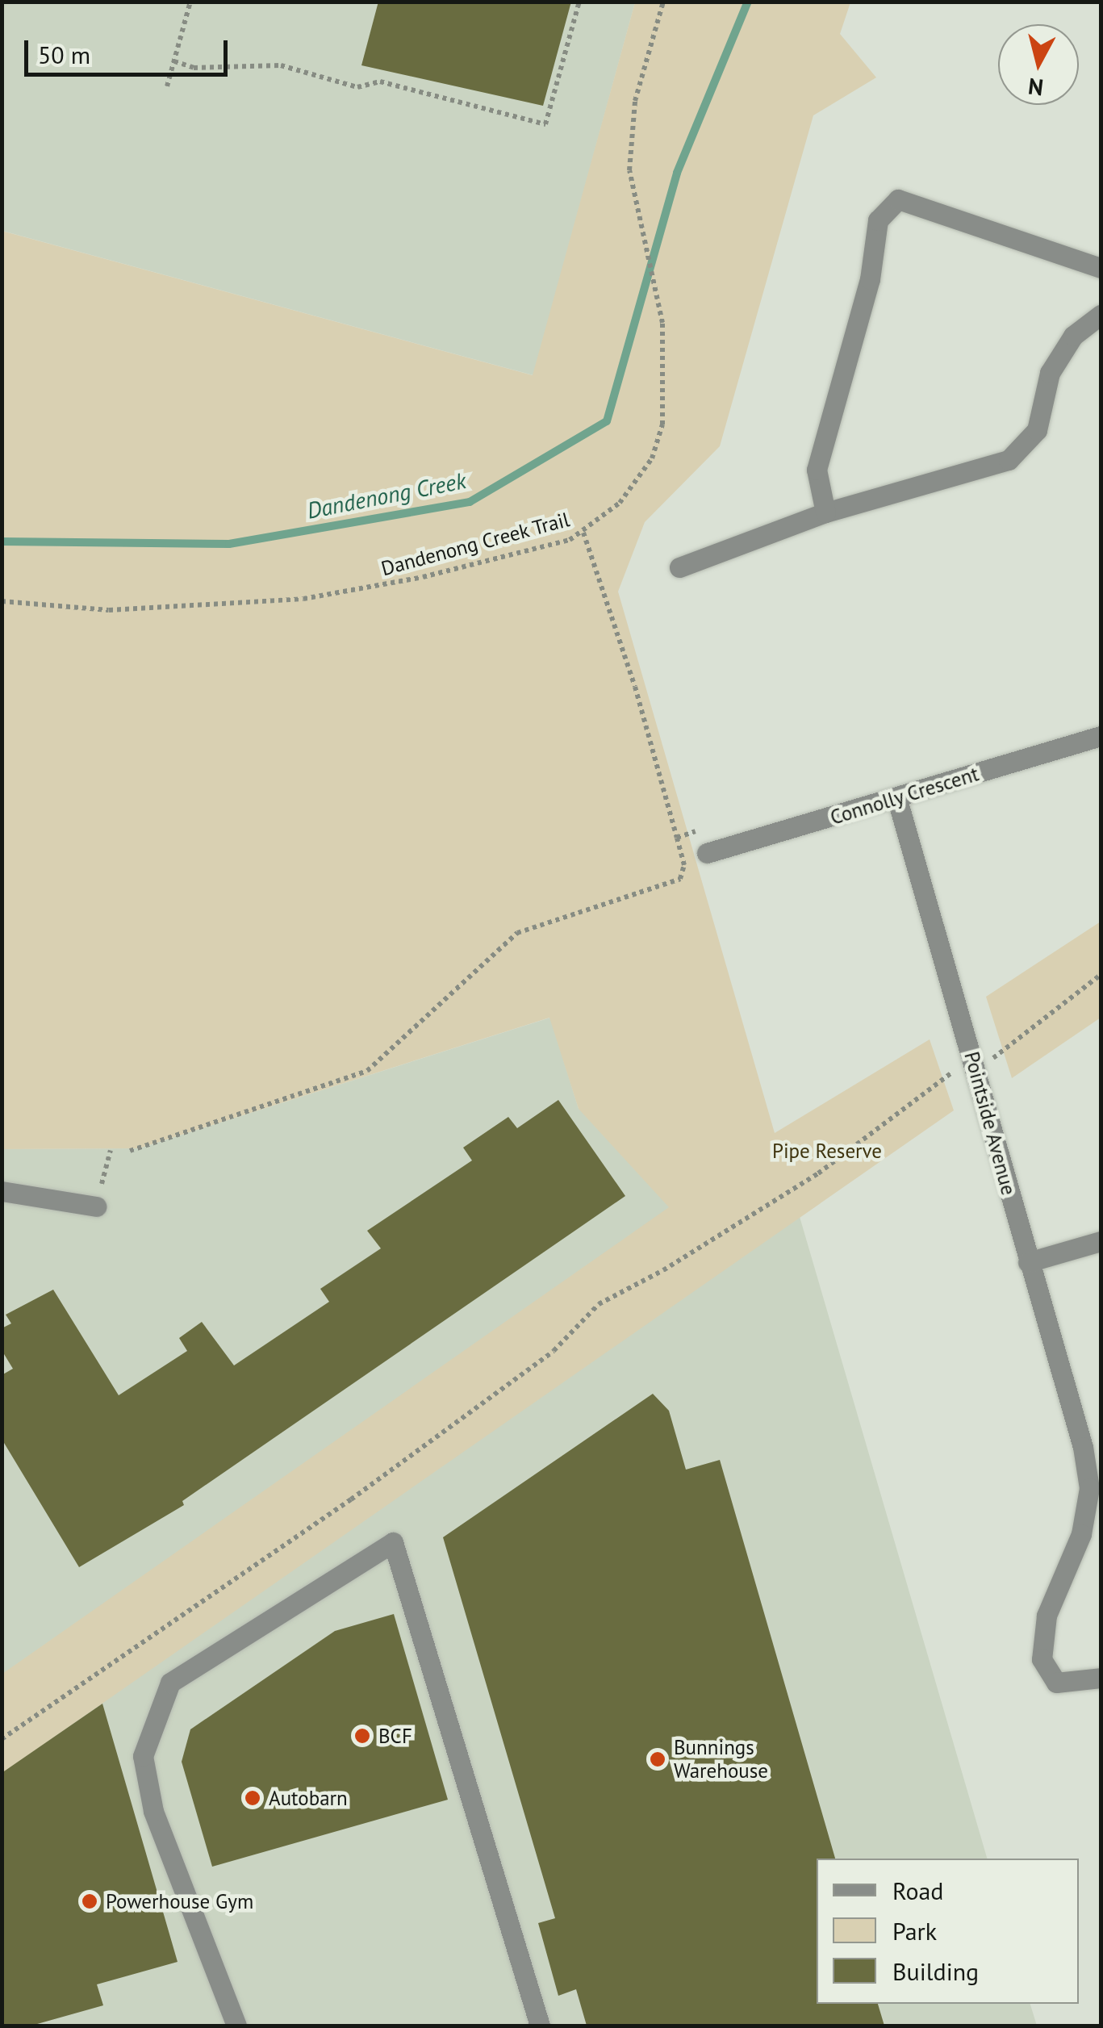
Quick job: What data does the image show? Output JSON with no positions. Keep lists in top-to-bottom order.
{
  "streets": {
    "street": ["Connolly Crescent", "Pointside Avenue"],
    "path": ["Dandenong Creek Trail"]
  },
  "crossings": [
    ["Connolly Crescent", "Pointside Avenue"]
  ],
  "water": ["Dandenong Creek"],
  "parks": ["Pipe Reserve"],
  "places": [
    "BCF",
    "Bunnings Warehouse",
    "Autobarn",
    "Powerhouse Gym"
  ],
  "legend": ["Road", "Park", "Building"],
  "scale_bar": "50 m",
  "north": "bottom"
}
